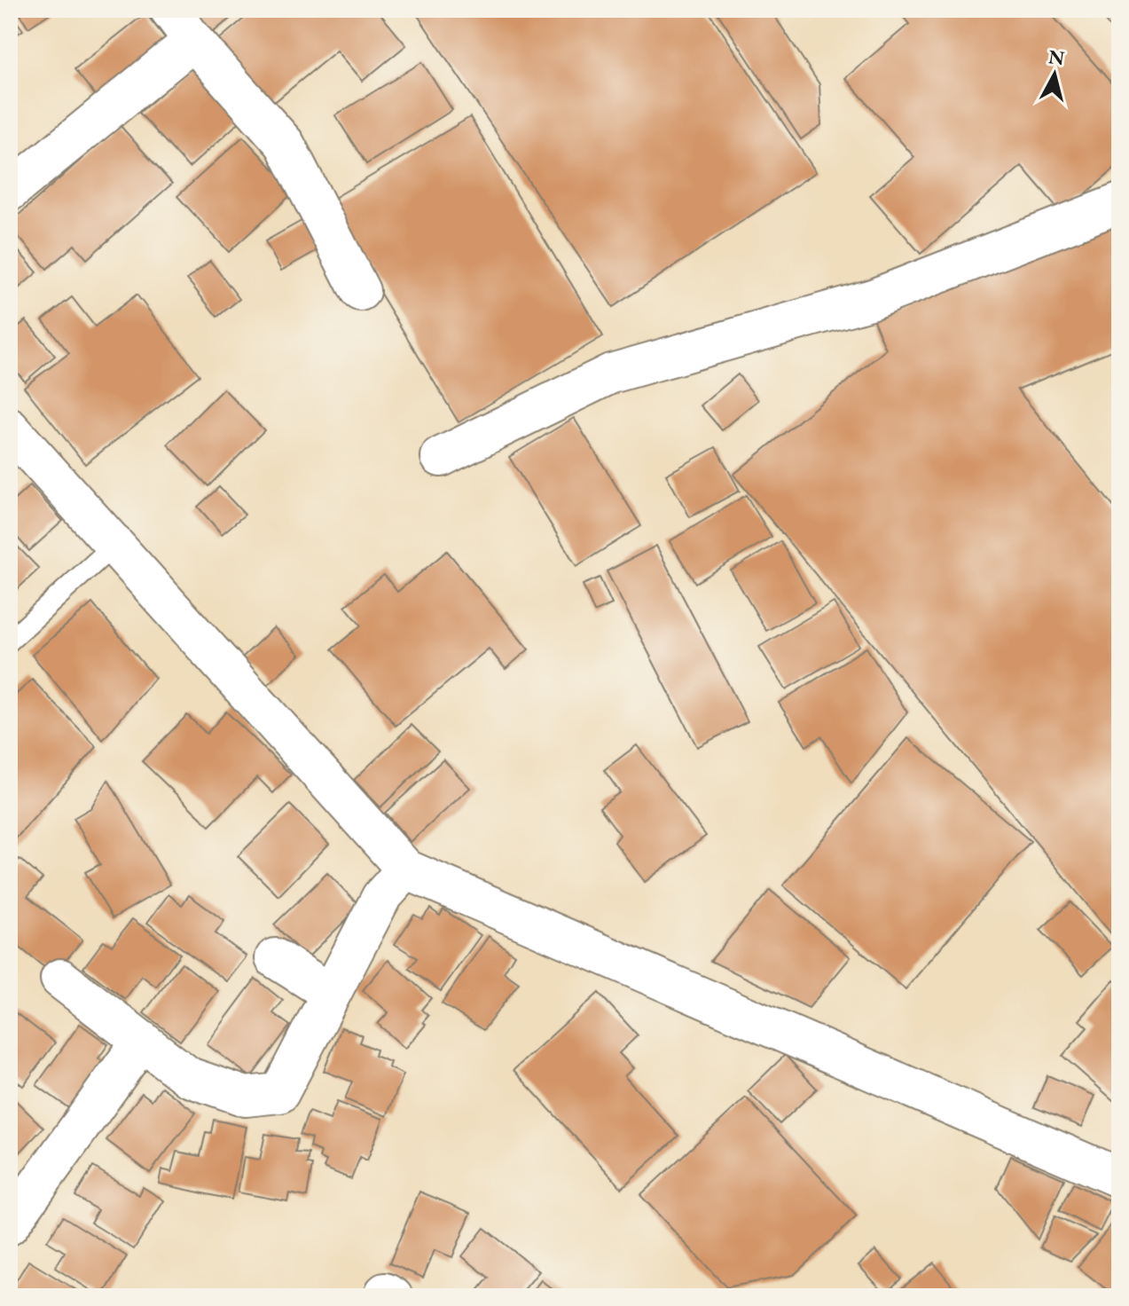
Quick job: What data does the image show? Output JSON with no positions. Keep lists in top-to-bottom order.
{
  "north": "top"
}
